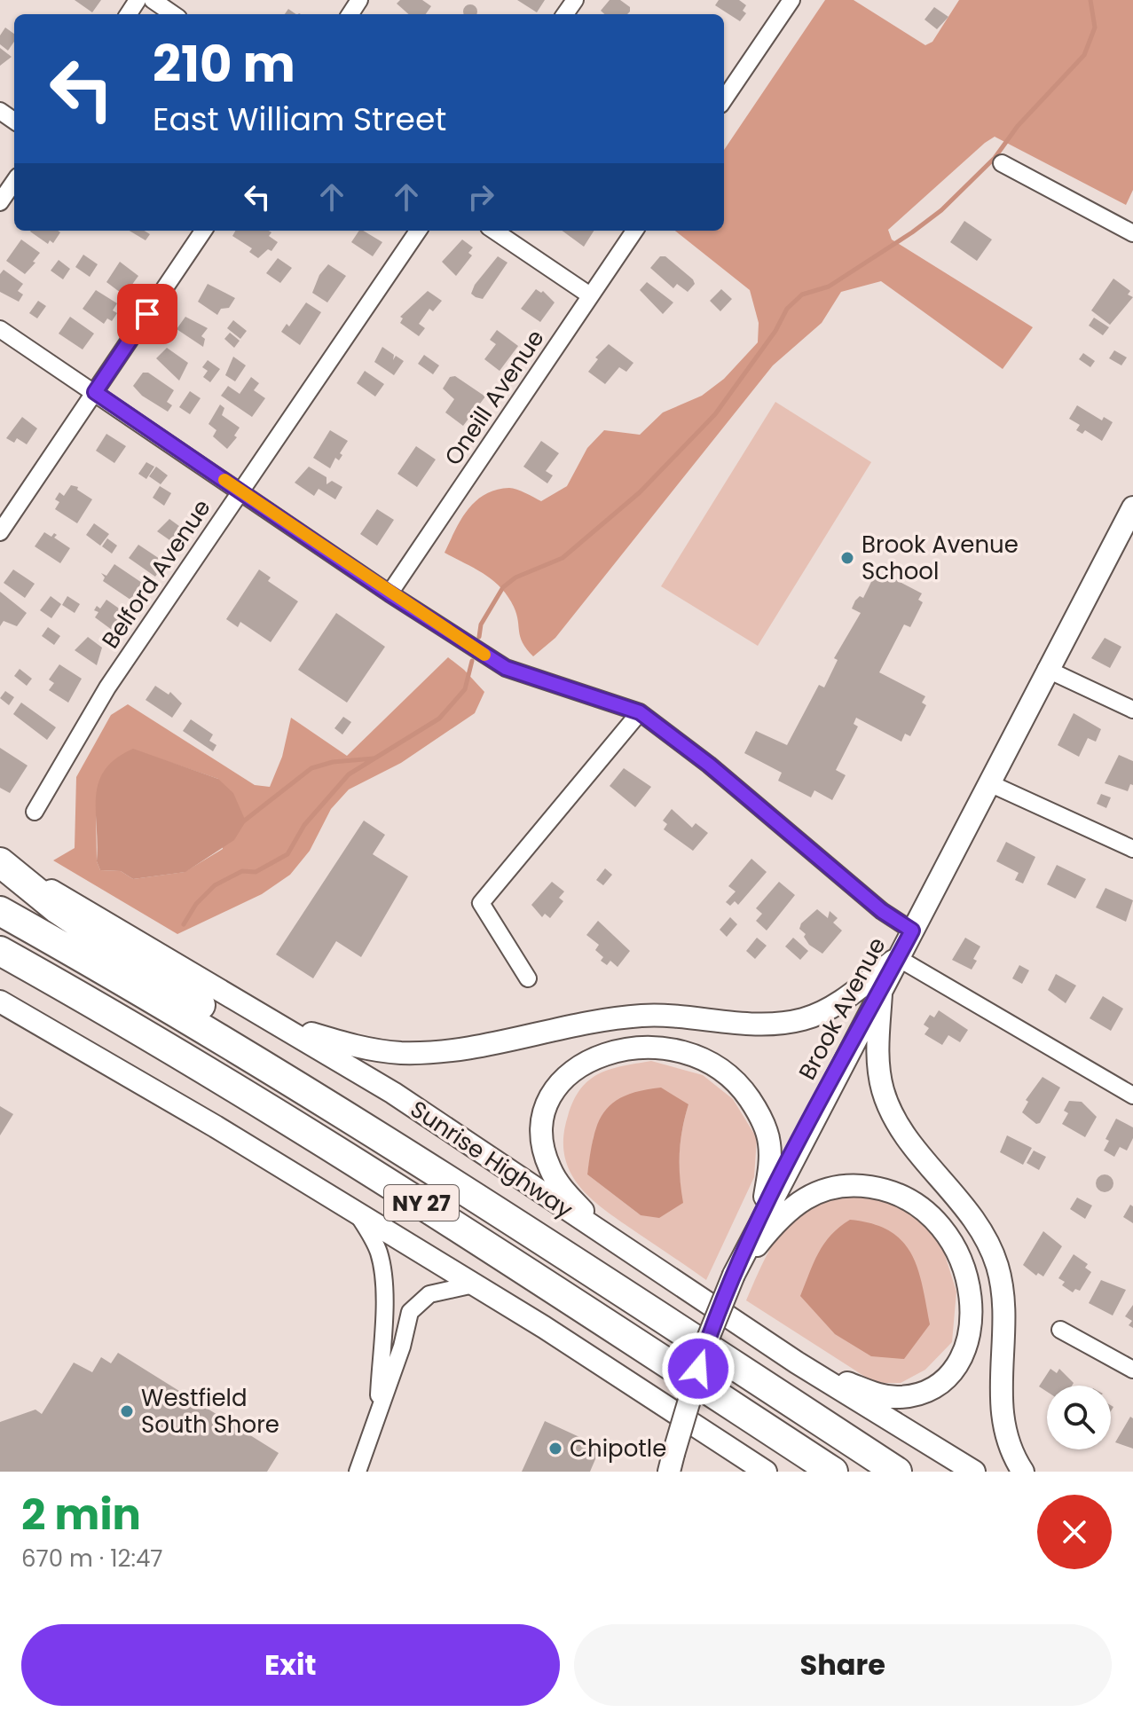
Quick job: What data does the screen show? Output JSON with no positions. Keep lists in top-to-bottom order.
{
  "streets": {
    "highway": ["Sunrise Highway", "NY 27"],
    "main road": ["Brook Avenue"],
    "street": ["Oneill Avenue", "Belford Avenue"]
  },
  "places": ["Brook Avenue School", "Westfield South Shore", "Chipotle"],
  "page": {
    "turn": ["210 m", "East William Street"],
    "heading": ["2 min", "670 m · 12:47"],
    "buttons": ["Exit", "Share"]
  }
}
